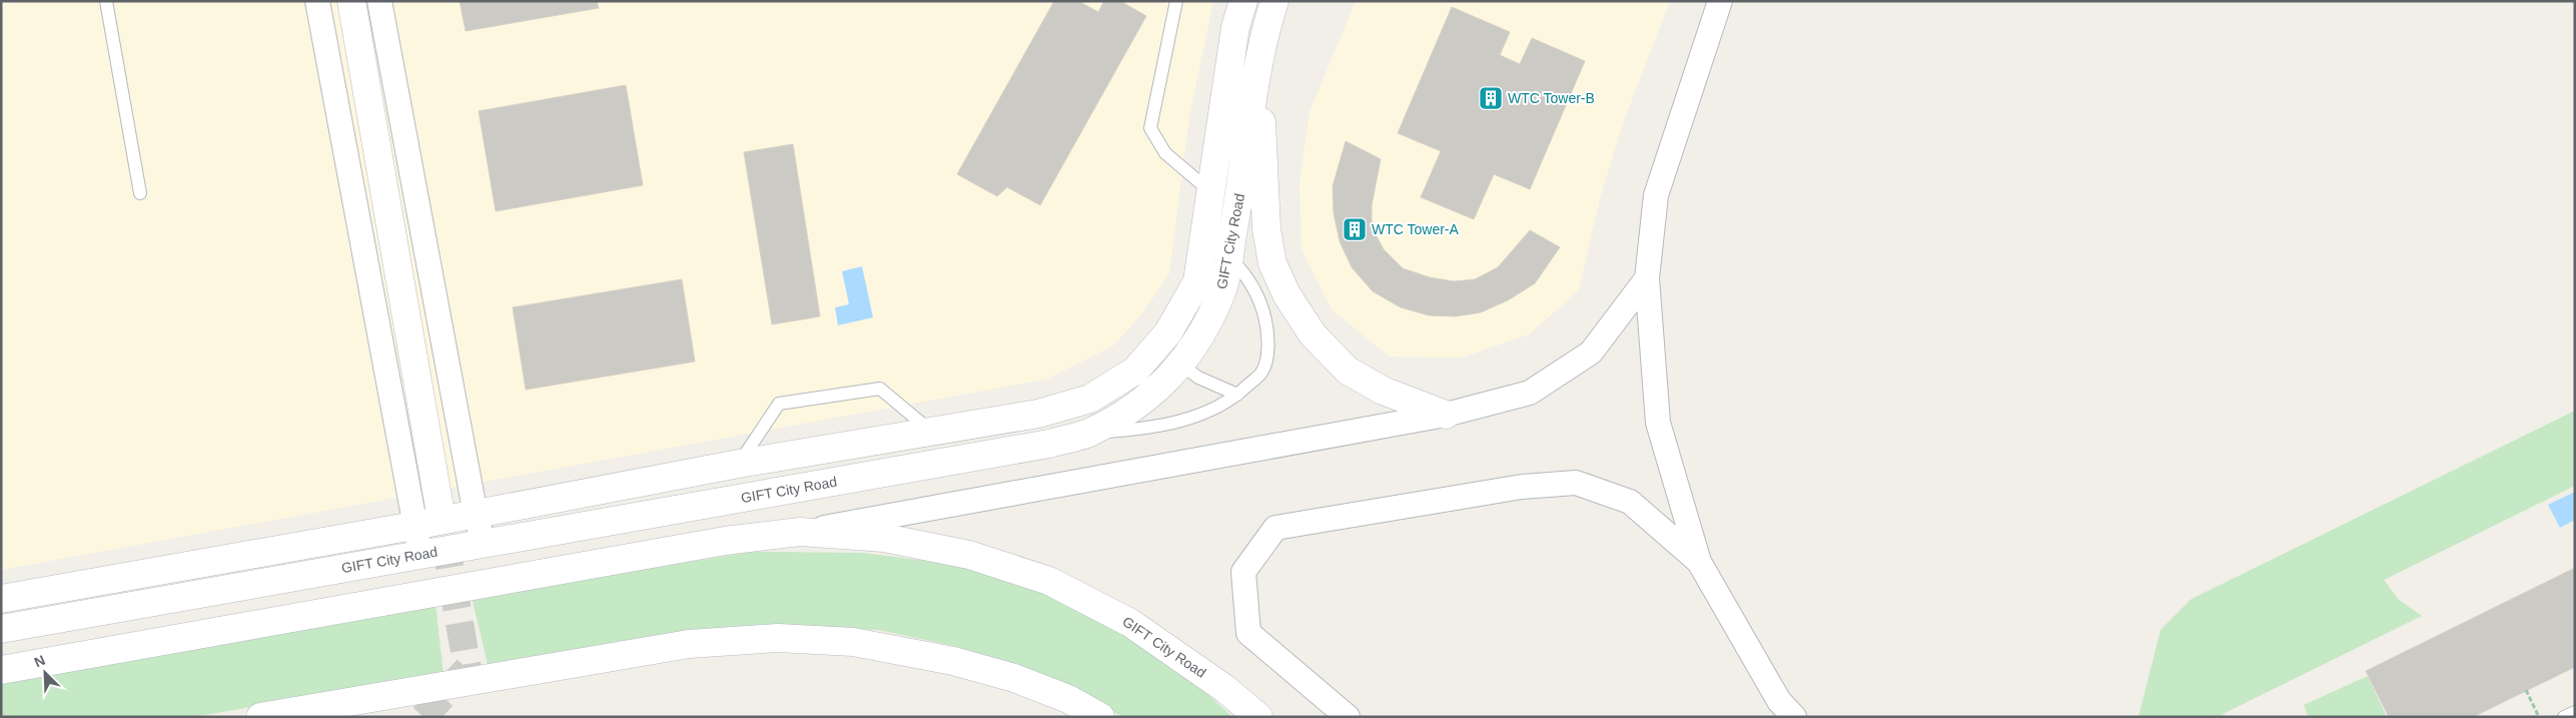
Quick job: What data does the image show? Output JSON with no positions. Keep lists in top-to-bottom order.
{
  "streets": {
    "street": ["GIFT City Road"]
  },
  "places": {
    "building": ["WTC Tower-B", "WTC Tower-A"]
  },
  "north": "top left"
}
